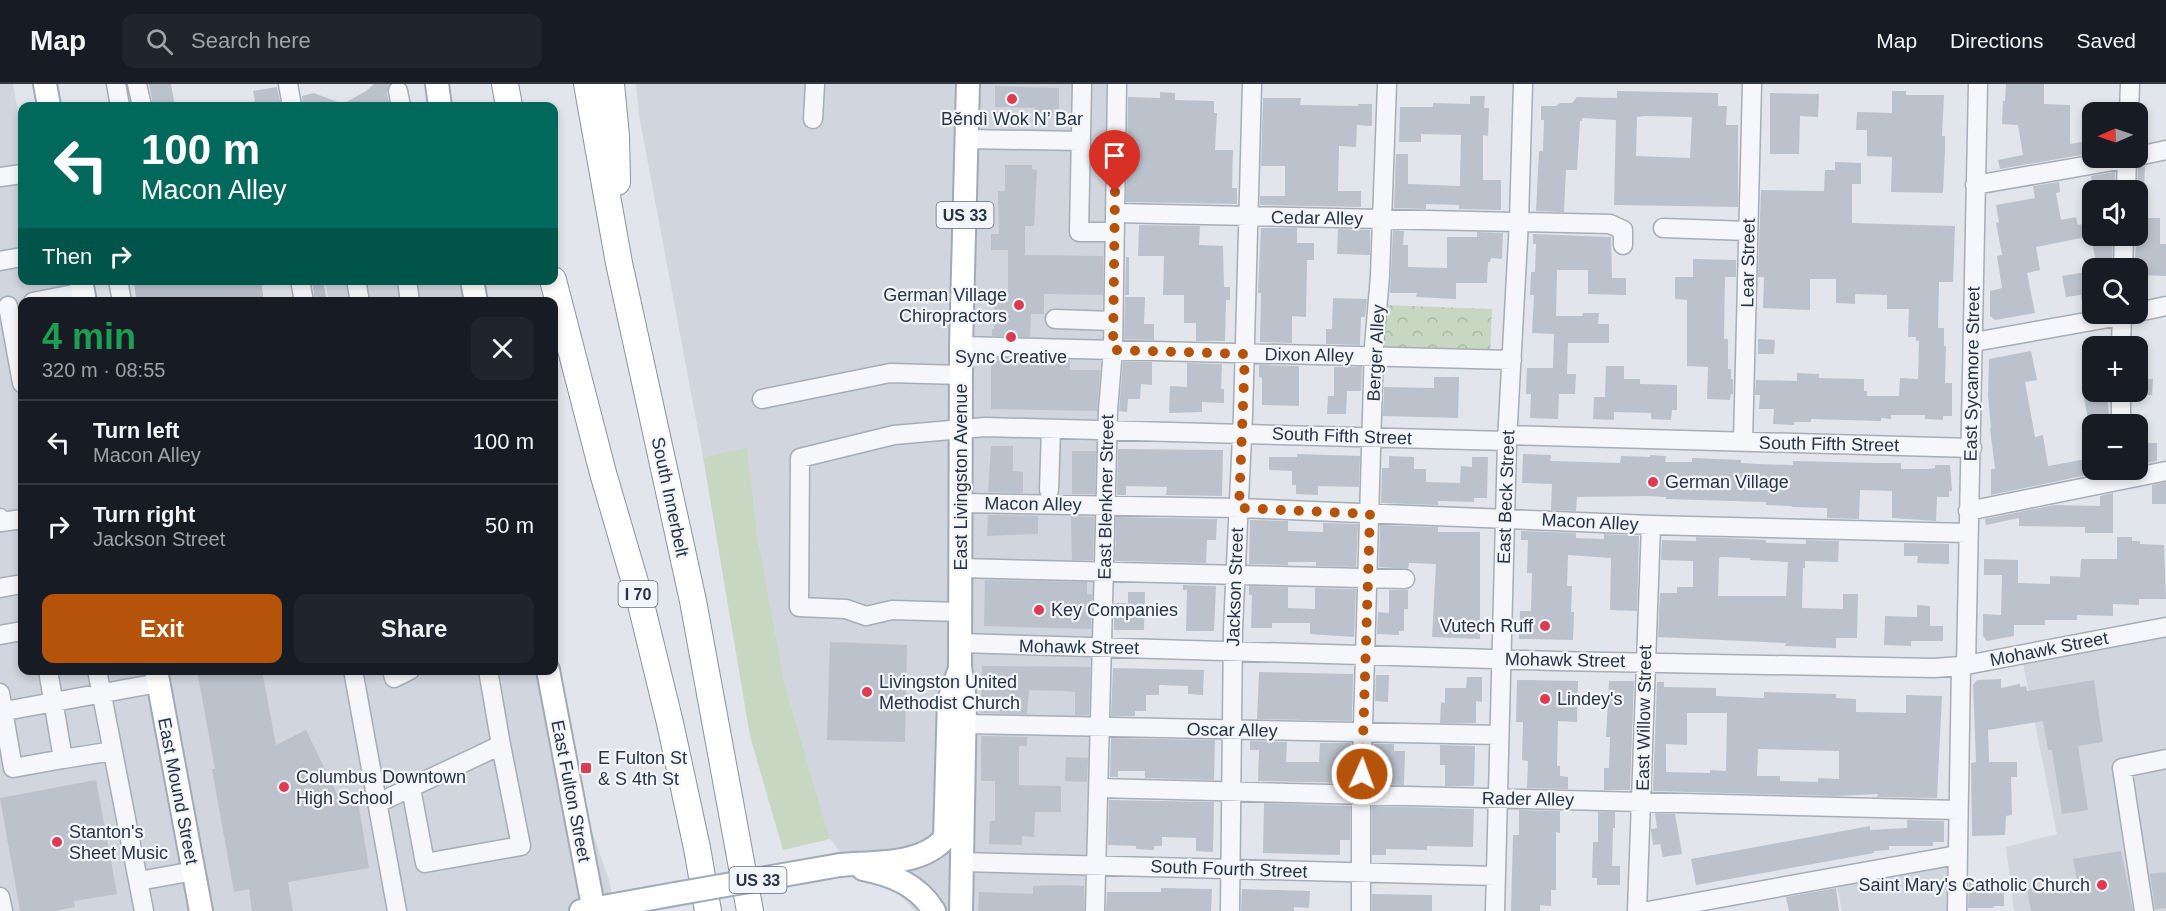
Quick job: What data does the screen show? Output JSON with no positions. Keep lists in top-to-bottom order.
{
  "streets": {
    "highway": ["South Innerbelt", "I 70"],
    "main road": [
      "US 33",
      "East Livingston Avenue",
      "East Mound Street",
      "East Fulton Street"
    ],
    "street": [
      "Cedar Alley",
      "Lear Street",
      "Berger Alley",
      "Dixon Alley",
      "East Sycamore Street",
      "South Fifth Street",
      "East Blenkner Street",
      "East Beck Street",
      "Macon Alley",
      "Jackson Street",
      "Mohawk Street",
      "East Willow Street",
      "Oscar Alley",
      "Rader Alley",
      "South Fourth Street"
    ]
  },
  "crossings": [
    ["US 33", "East Livingston Avenue"],
    ["US 33", "East Fulton Street"],
    ["Cedar Alley", "Berger Alley"],
    ["Cedar Alley", "East Blenkner Street"],
    ["Cedar Alley", "East Beck Street"],
    ["Cedar Alley", "Jackson Street"],
    ["Lear Street", "South Fifth Street"],
    ["Berger Alley", "Dixon Alley"],
    ["Berger Alley", "South Fifth Street"],
    ["Berger Alley", "Macon Alley"],
    ["Berger Alley", "Mohawk Street"],
    ["Berger Alley", "Oscar Alley"],
    ["Berger Alley", "Rader Alley"],
    ["Berger Alley", "South Fourth Street"],
    ["Dixon Alley", "East Livingston Avenue"],
    ["Dixon Alley", "East Blenkner Street"],
    ["Dixon Alley", "East Beck Street"],
    ["Dixon Alley", "Jackson Street"],
    ["East Sycamore Street", "South Fifth Street"],
    ["East Sycamore Street", "Macon Alley"],
    ["East Sycamore Street", "Mohawk Street"],
    ["East Sycamore Street", "Rader Alley"],
    ["South Fifth Street", "East Livingston Avenue"],
    ["South Fifth Street", "East Blenkner Street"],
    ["South Fifth Street", "East Beck Street"],
    ["South Fifth Street", "Jackson Street"],
    ["East Livingston Avenue", "Macon Alley"],
    ["East Livingston Avenue", "Mohawk Street"],
    ["East Livingston Avenue", "Oscar Alley"],
    ["East Livingston Avenue", "South Fourth Street"],
    ["East Blenkner Street", "Macon Alley"],
    ["East Blenkner Street", "Mohawk Street"],
    ["East Blenkner Street", "Oscar Alley"],
    ["East Blenkner Street", "Rader Alley"],
    ["East Blenkner Street", "South Fourth Street"],
    ["East Beck Street", "Macon Alley"],
    ["East Beck Street", "Mohawk Street"],
    ["East Beck Street", "Oscar Alley"],
    ["East Beck Street", "Rader Alley"],
    ["East Beck Street", "South Fourth Street"],
    ["Macon Alley", "Jackson Street"],
    ["Macon Alley", "East Willow Street"],
    ["Jackson Street", "Mohawk Street"],
    ["Jackson Street", "Oscar Alley"],
    ["Jackson Street", "Rader Alley"],
    ["Jackson Street", "South Fourth Street"],
    ["Mohawk Street", "East Willow Street"],
    ["East Willow Street", "Rader Alley"]
  ],
  "places": {
    "other": [
      "Běndì Wok N’ Bar",
      "German Village Chiropractors",
      "Sync Creative",
      "German Village",
      "Key Companies",
      "Vutech Ruff",
      "Livingston United Methodist Church",
      "Lindey's",
      "Columbus Downtown High School",
      "Stanton's Sheet Music",
      "Saint Mary's Catholic Church"
    ],
    "transit": ["E Fulton St & S 4th St"]
  },
  "north": "left",
  "page": {
    "header": "Map",
    "search": "Search here",
    "nav": ["Map", "Directions", "Saved"],
    "map_buttons": ["+", "−"],
    "turn": ["100 m", "Macon Alley"],
    "then": "Then",
    "heading": ["4 min", "320 m · 08:55"],
    "list": [
      {
        "name": "Turn left",
        "note": "Macon Alley",
        "value": "100 m"
      },
      {
        "name": "Turn right",
        "note": "Jackson Street",
        "value": "50 m"
      }
    ],
    "buttons": ["Exit", "Share"]
  }
}
